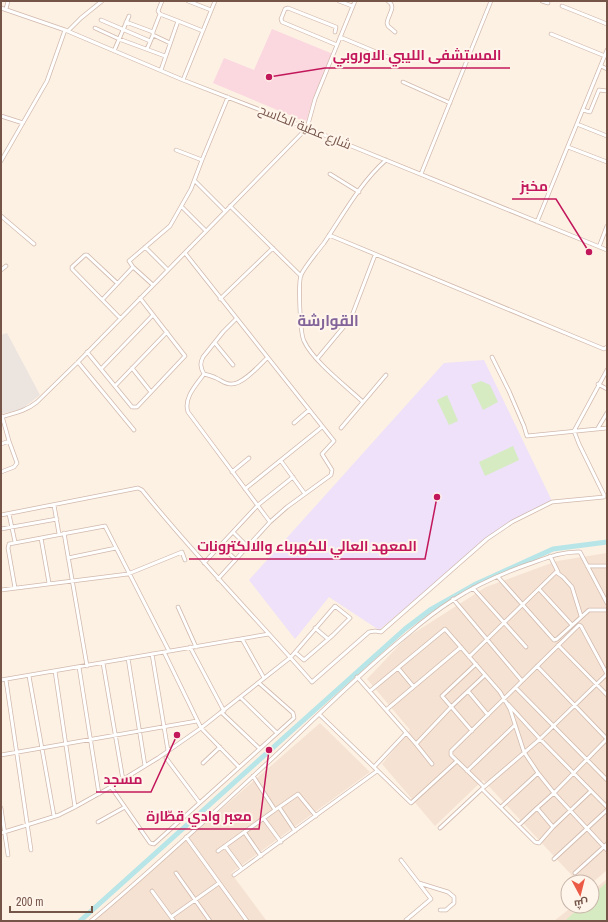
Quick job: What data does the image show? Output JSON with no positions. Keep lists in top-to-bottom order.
{
  "streets": {
    "street": ["شارع عطية الكاسح"]
  },
  "districts": ["القوارشة"],
  "places": [
    "المستشفی الليبي الاوروبي",
    "مخبز",
    "المعهد العالي للكهرباء والالكترونات",
    "مسجد",
    "معبر وادي قطّارة"
  ],
  "scale_bar": "200 m",
  "north": "bottom"
}
